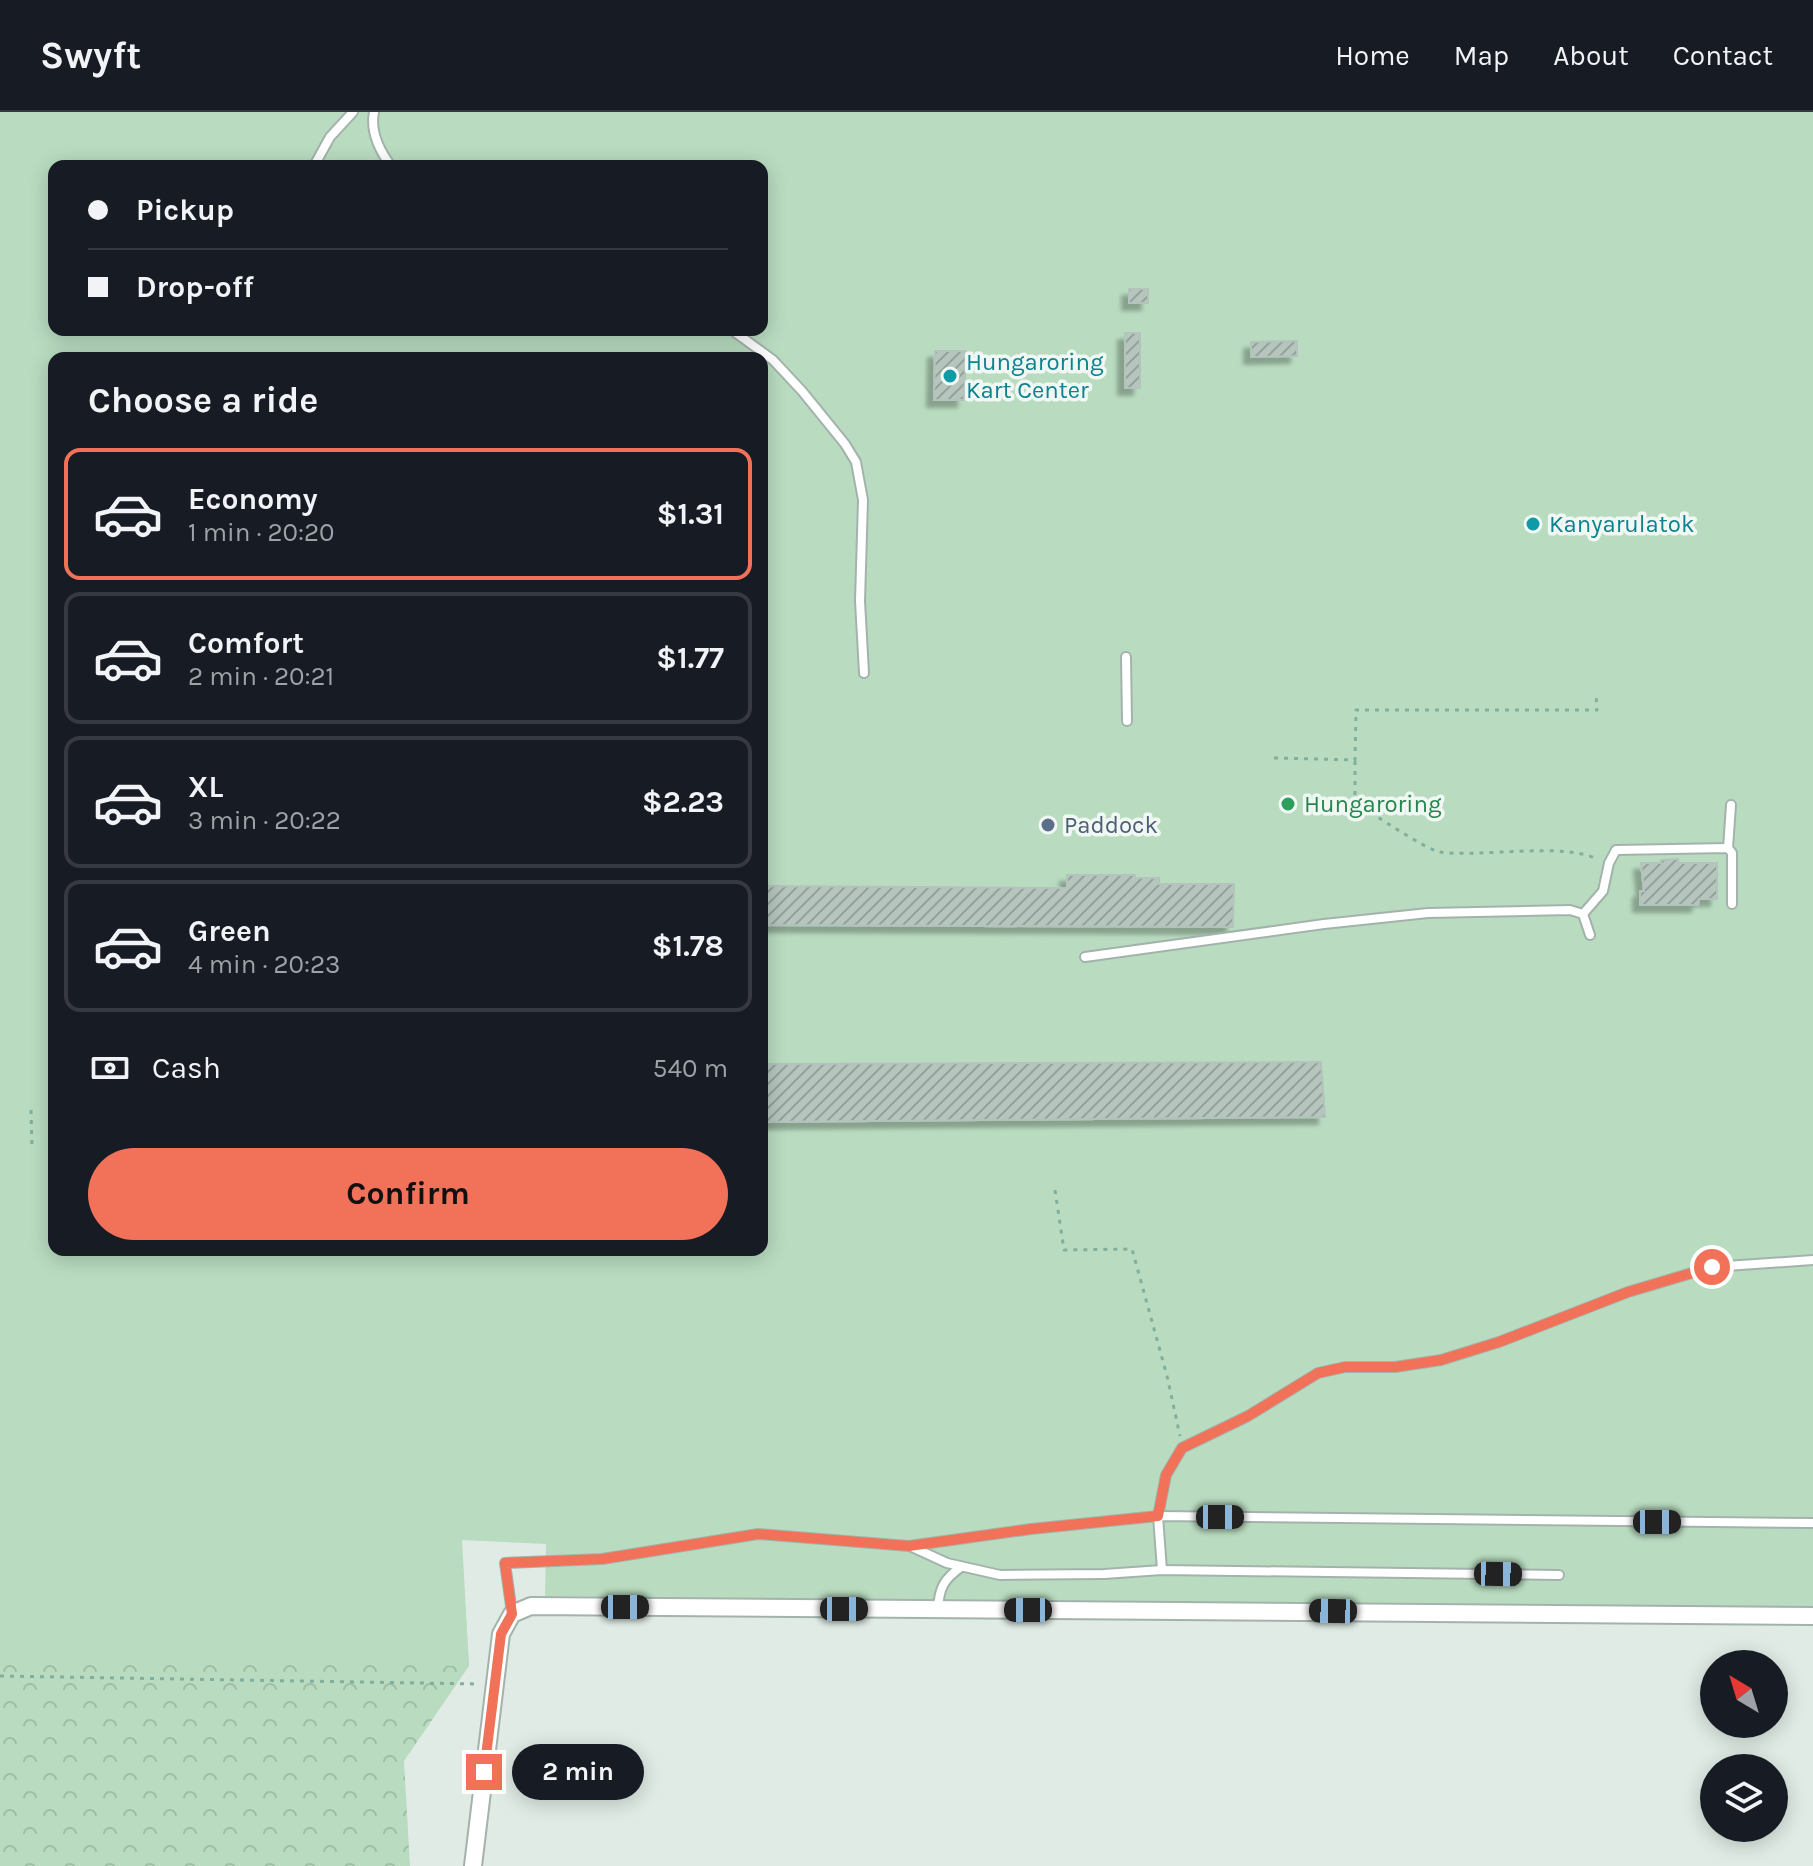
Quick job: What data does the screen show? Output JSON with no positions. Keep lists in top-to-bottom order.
{
  "places": [
    "Hungaroring Kart Center",
    "Kanyarulatok",
    "Hungaroring",
    "Paddock"
  ],
  "north": "top left",
  "page": {
    "header": "Swyft",
    "nav": [
      "Home",
      "Map",
      "About",
      "Contact"
    ],
    "banner": ["Pickup", "Drop-off"],
    "heading": "Choose a ride",
    "list": [
      {
        "name": "Economy",
        "note": "1 min · 20:20",
        "value": "$1.31"
      },
      {
        "name": "Comfort",
        "note": "2 min · 20:21",
        "value": "$1.77"
      },
      {
        "name": "XL",
        "note": "3 min · 20:22",
        "value": "$2.23"
      },
      {
        "name": "Green",
        "note": "4 min · 20:23",
        "value": "$1.78"
      }
    ],
    "pay": ["Cash", "540 m"],
    "buttons": "Confirm",
    "bubble": "2 min"
  }
}
